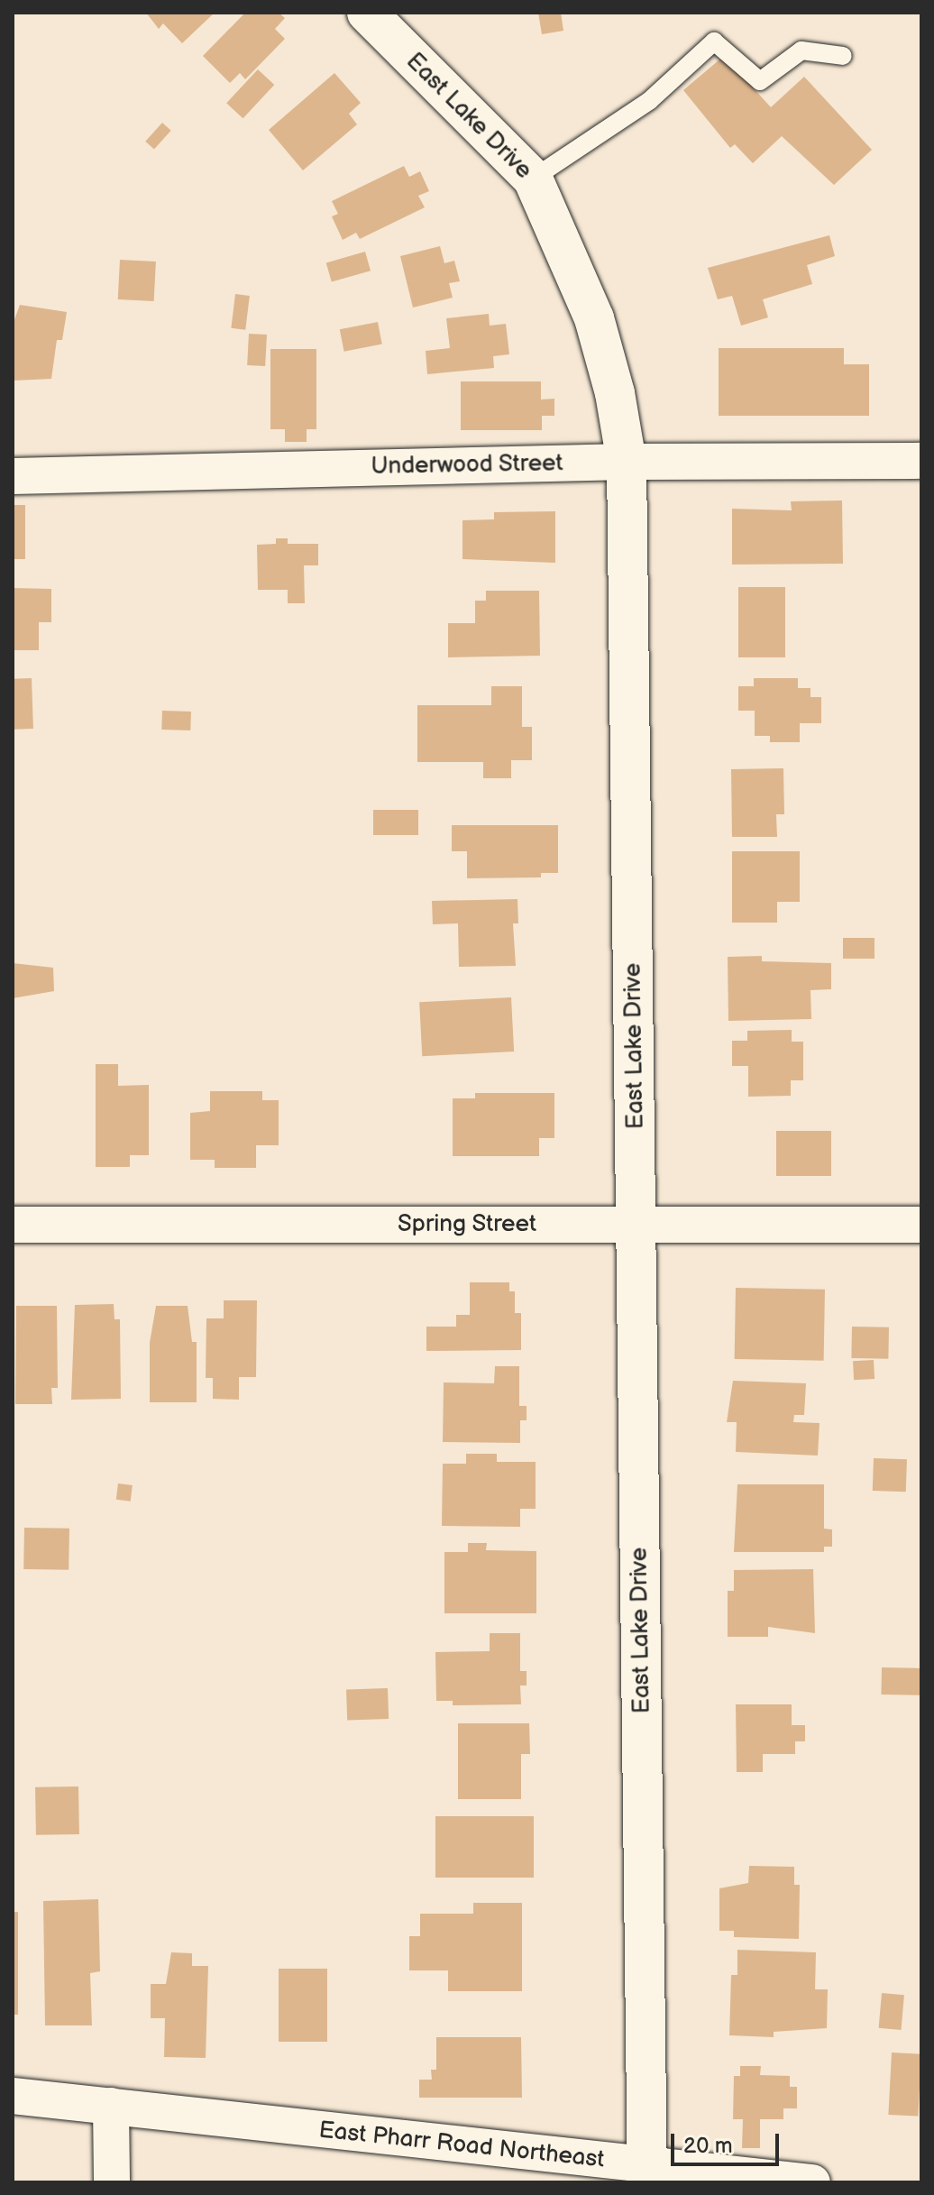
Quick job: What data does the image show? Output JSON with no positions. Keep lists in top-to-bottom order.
{
  "streets": {
    "street": [
      "East Lake Drive",
      "Underwood Street",
      "Spring Street",
      "East Pharr Road Northeast"
    ]
  },
  "crossings": [
    ["East Lake Drive", "Underwood Street"],
    ["East Lake Drive", "Spring Street"],
    ["East Lake Drive", "East Pharr Road Northeast"]
  ],
  "scale_bar": "20 m"
}
